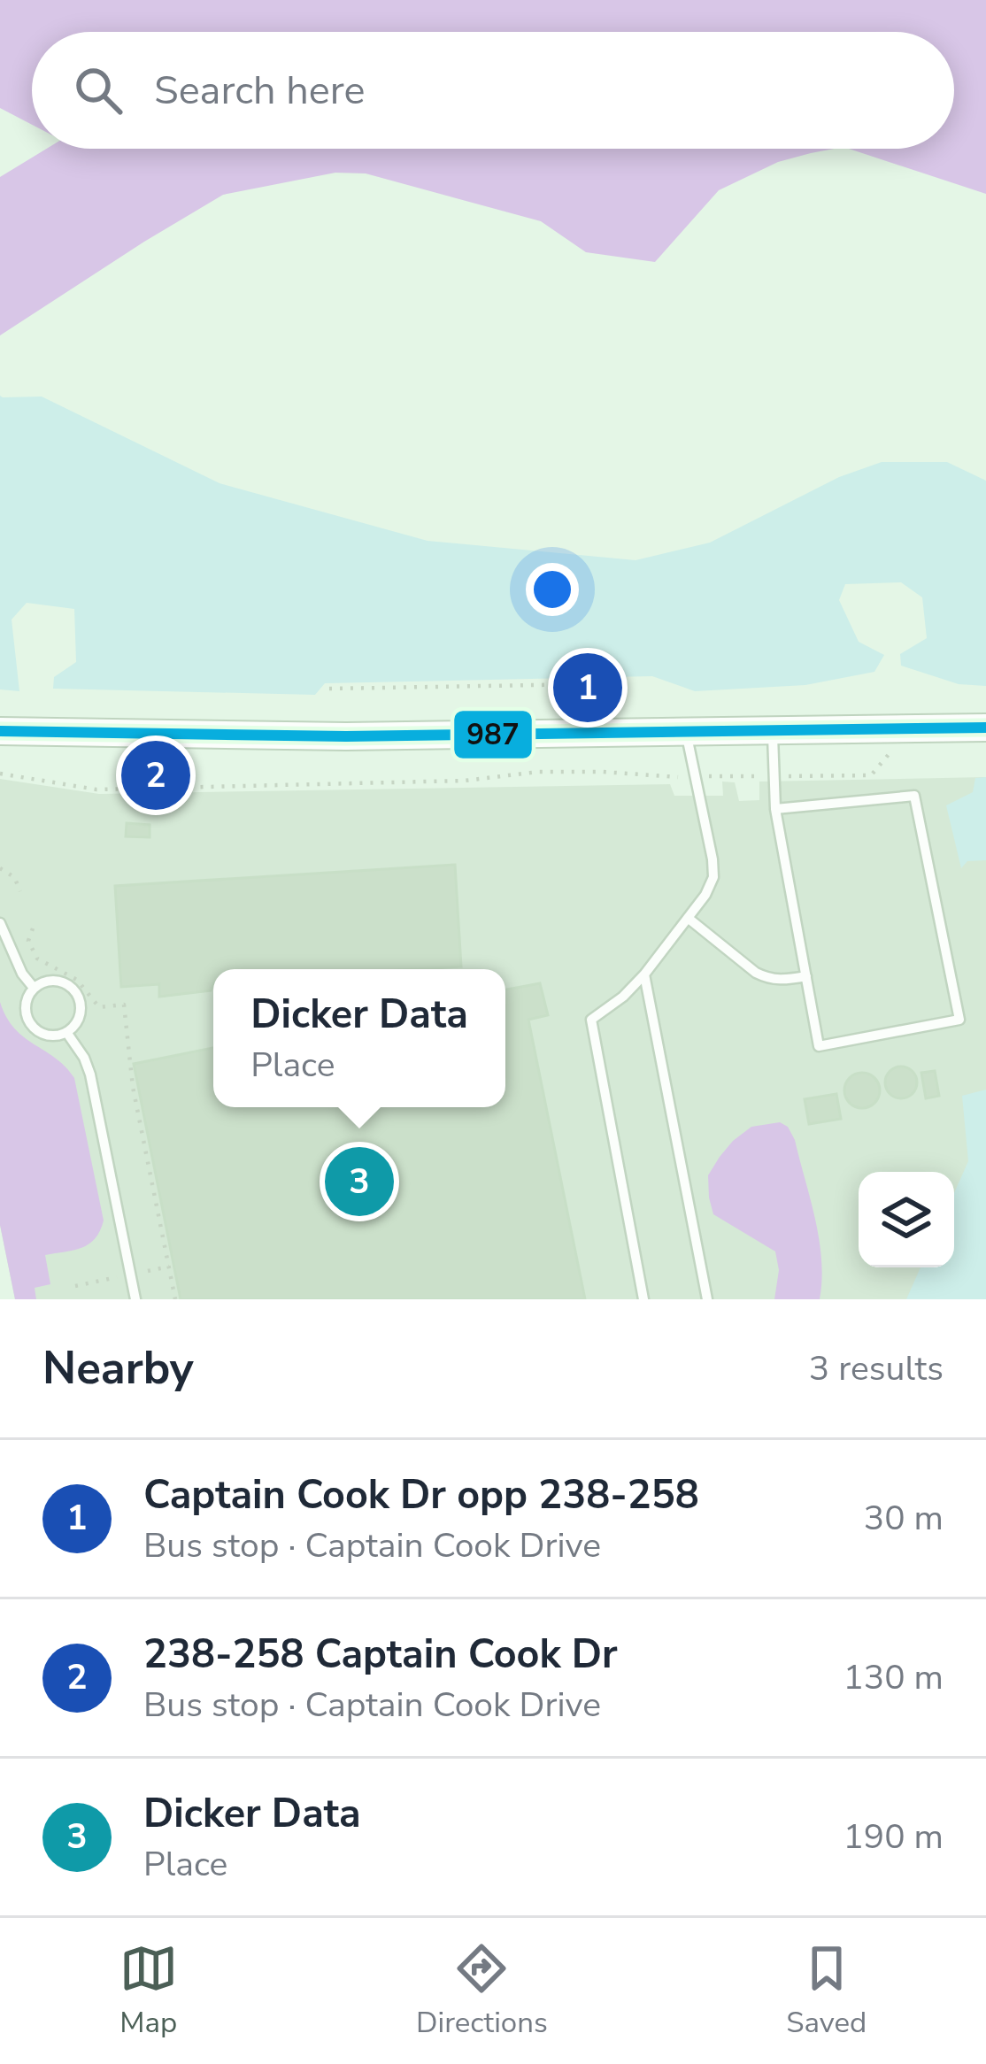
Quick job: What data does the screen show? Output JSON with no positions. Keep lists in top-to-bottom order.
{
  "lines": ["transit line 987"],
  "page": {
    "search": "Search here",
    "pins": ["1", "2", "3"],
    "popup": ["Dicker Data", "Place"],
    "heading": ["Nearby", "3 results"],
    "list": [
      {
        "mark": "1",
        "name": "Captain Cook Dr opp 238-258",
        "note": "Bus stop · Captain Cook Drive",
        "value": "30 m"
      },
      {
        "mark": "2",
        "name": "238-258 Captain Cook Dr",
        "note": "Bus stop · Captain Cook Drive",
        "value": "130 m"
      },
      {
        "mark": "3",
        "name": "Dicker Data",
        "note": "Place",
        "value": "190 m"
      }
    ],
    "nav": ["Map", "Directions", "Saved"]
  }
}
